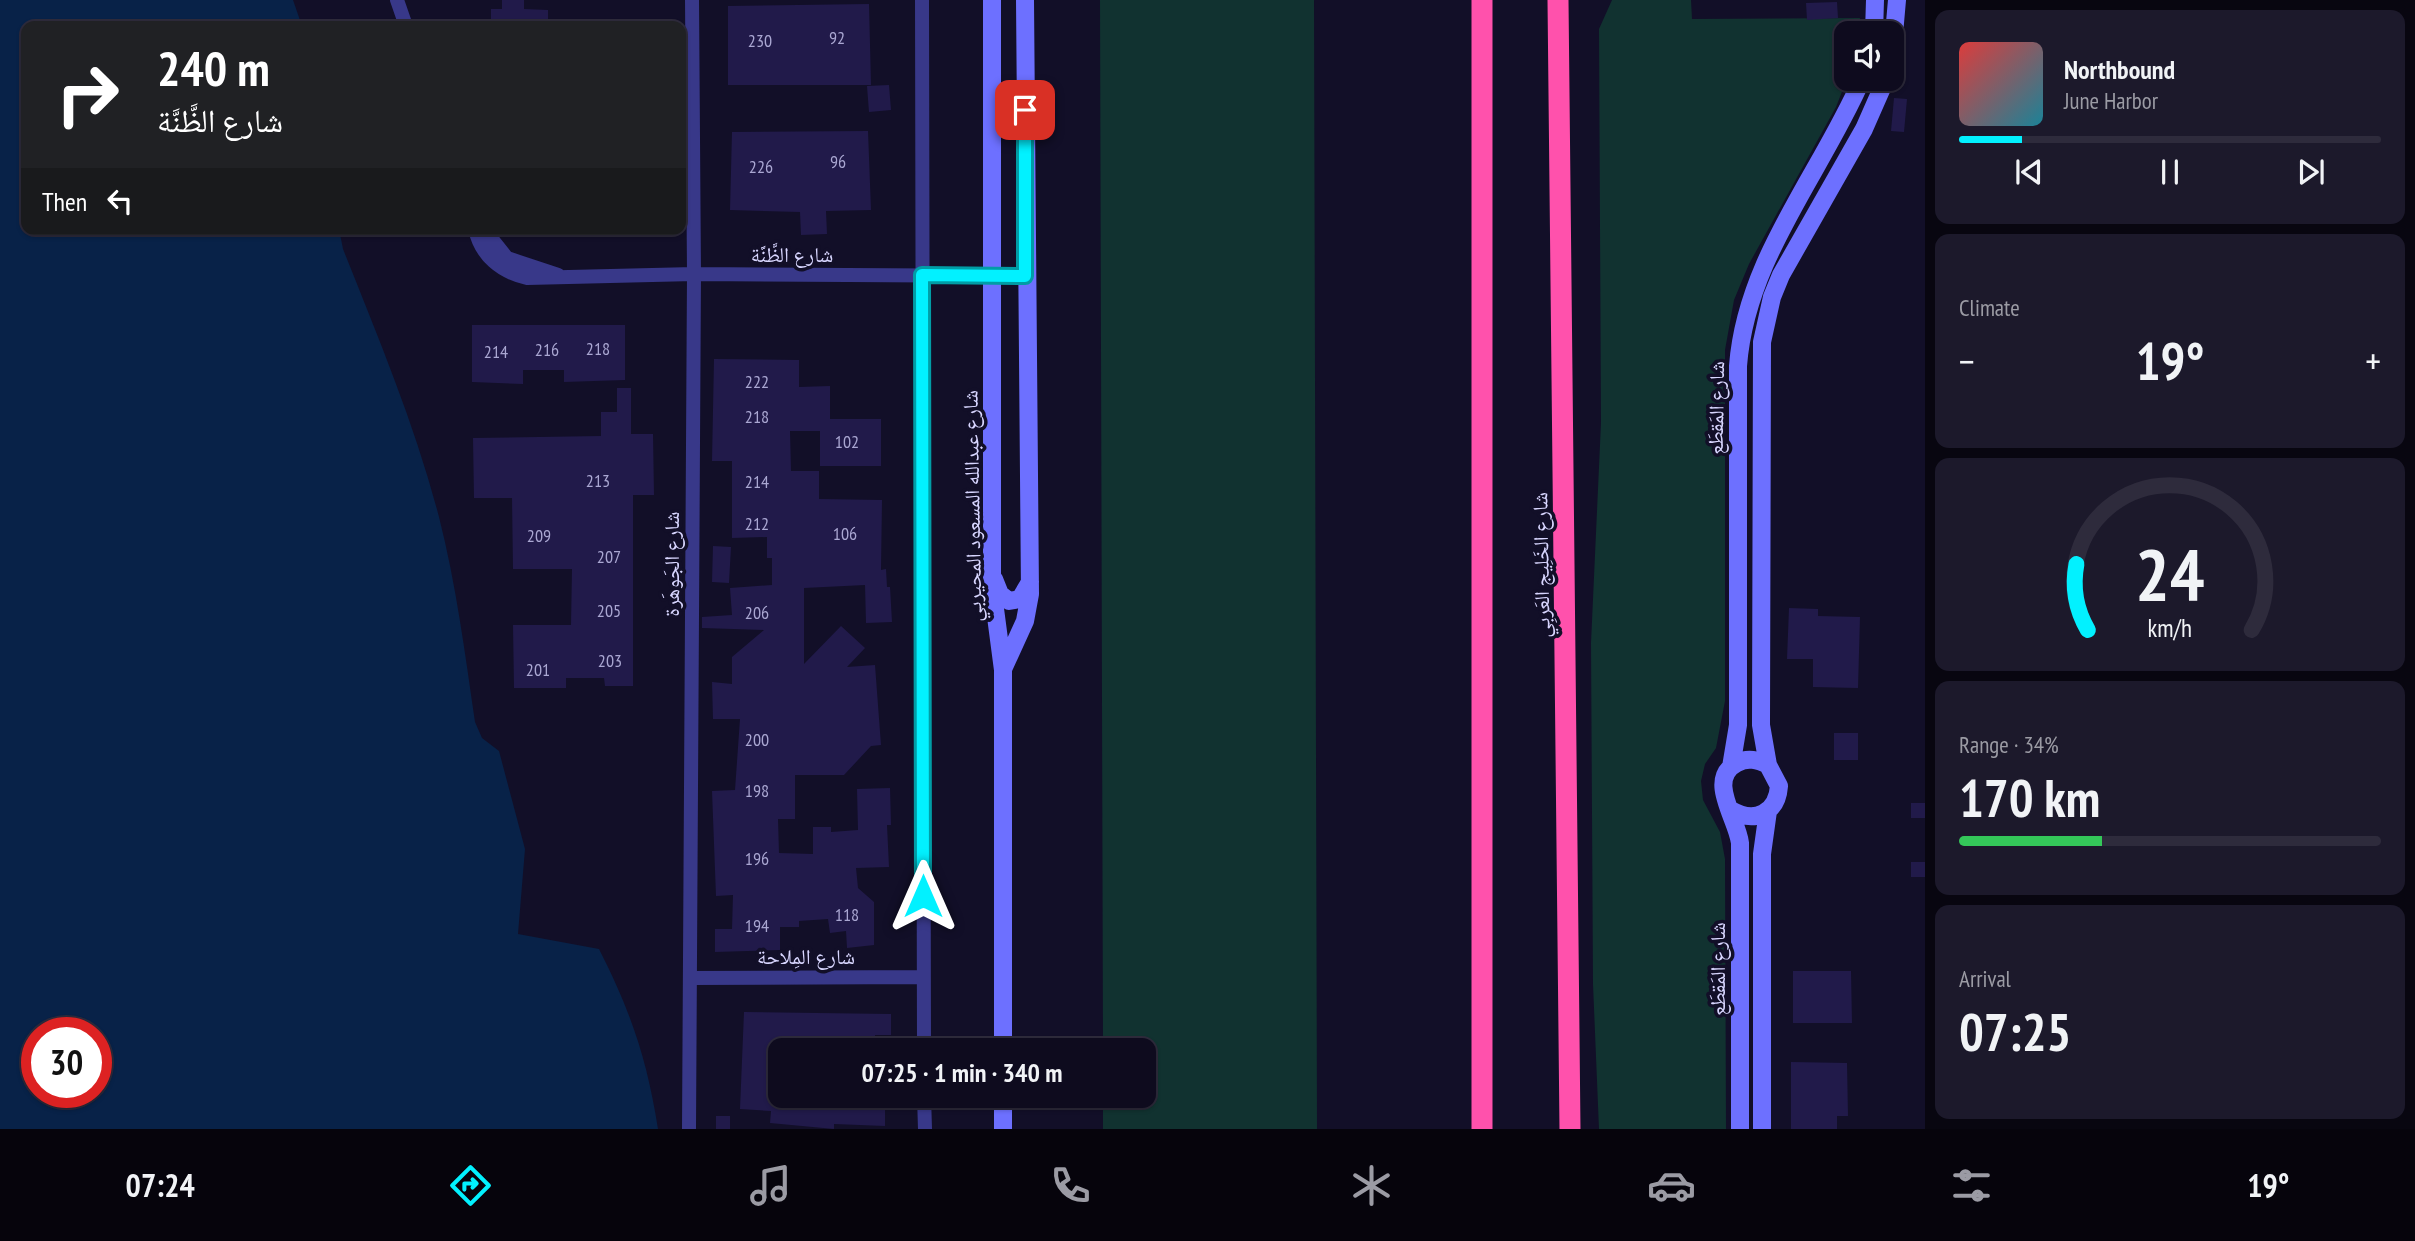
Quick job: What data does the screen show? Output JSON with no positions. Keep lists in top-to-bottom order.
{
  "streets": {
    "highway": ["شارع الخَلِيج العَربِي"],
    "street": [
      "شارع الظَّنَّة",
      "شارع المَقطَع",
      "شارع عبدالله المسعود المحيربي",
      "شارع الجَوهَرة",
      "شارع المِلاحة"
    ]
  },
  "crossings": [
    ["شارع الظَّنَّة", "شارع عبدالله المسعود المحيربي"],
    ["شارع الظَّنَّة", "شارع الجَوهَرة"],
    ["شارع الجَوهَرة", "شارع المِلاحة"]
  ],
  "house_numbers": [
    "92",
    "230",
    "96",
    "226",
    "218",
    "216",
    "214",
    "222",
    "218",
    "102",
    "213",
    "214",
    "212",
    "106",
    "209",
    "207",
    "205",
    "206",
    "203",
    "201",
    "200",
    "198",
    "196",
    "118",
    "194"
  ],
  "page": {
    "turn": ["240 m", "شارع الظَّنَّة"],
    "song": ["Northbound", "June Harbor"],
    "then": "Then",
    "tile": [
      "Climate",
      ["Range · 34%", "170 km"],
      ["Arrival", "07:25"]
    ],
    "heat": ["−", "19°", "+"],
    "limit": "30",
    "trip": "07:25 · 1 min · 340 m",
    "tabs": ["07:24", "19°"],
    "gauge": ["24", "km/h"]
  }
}
